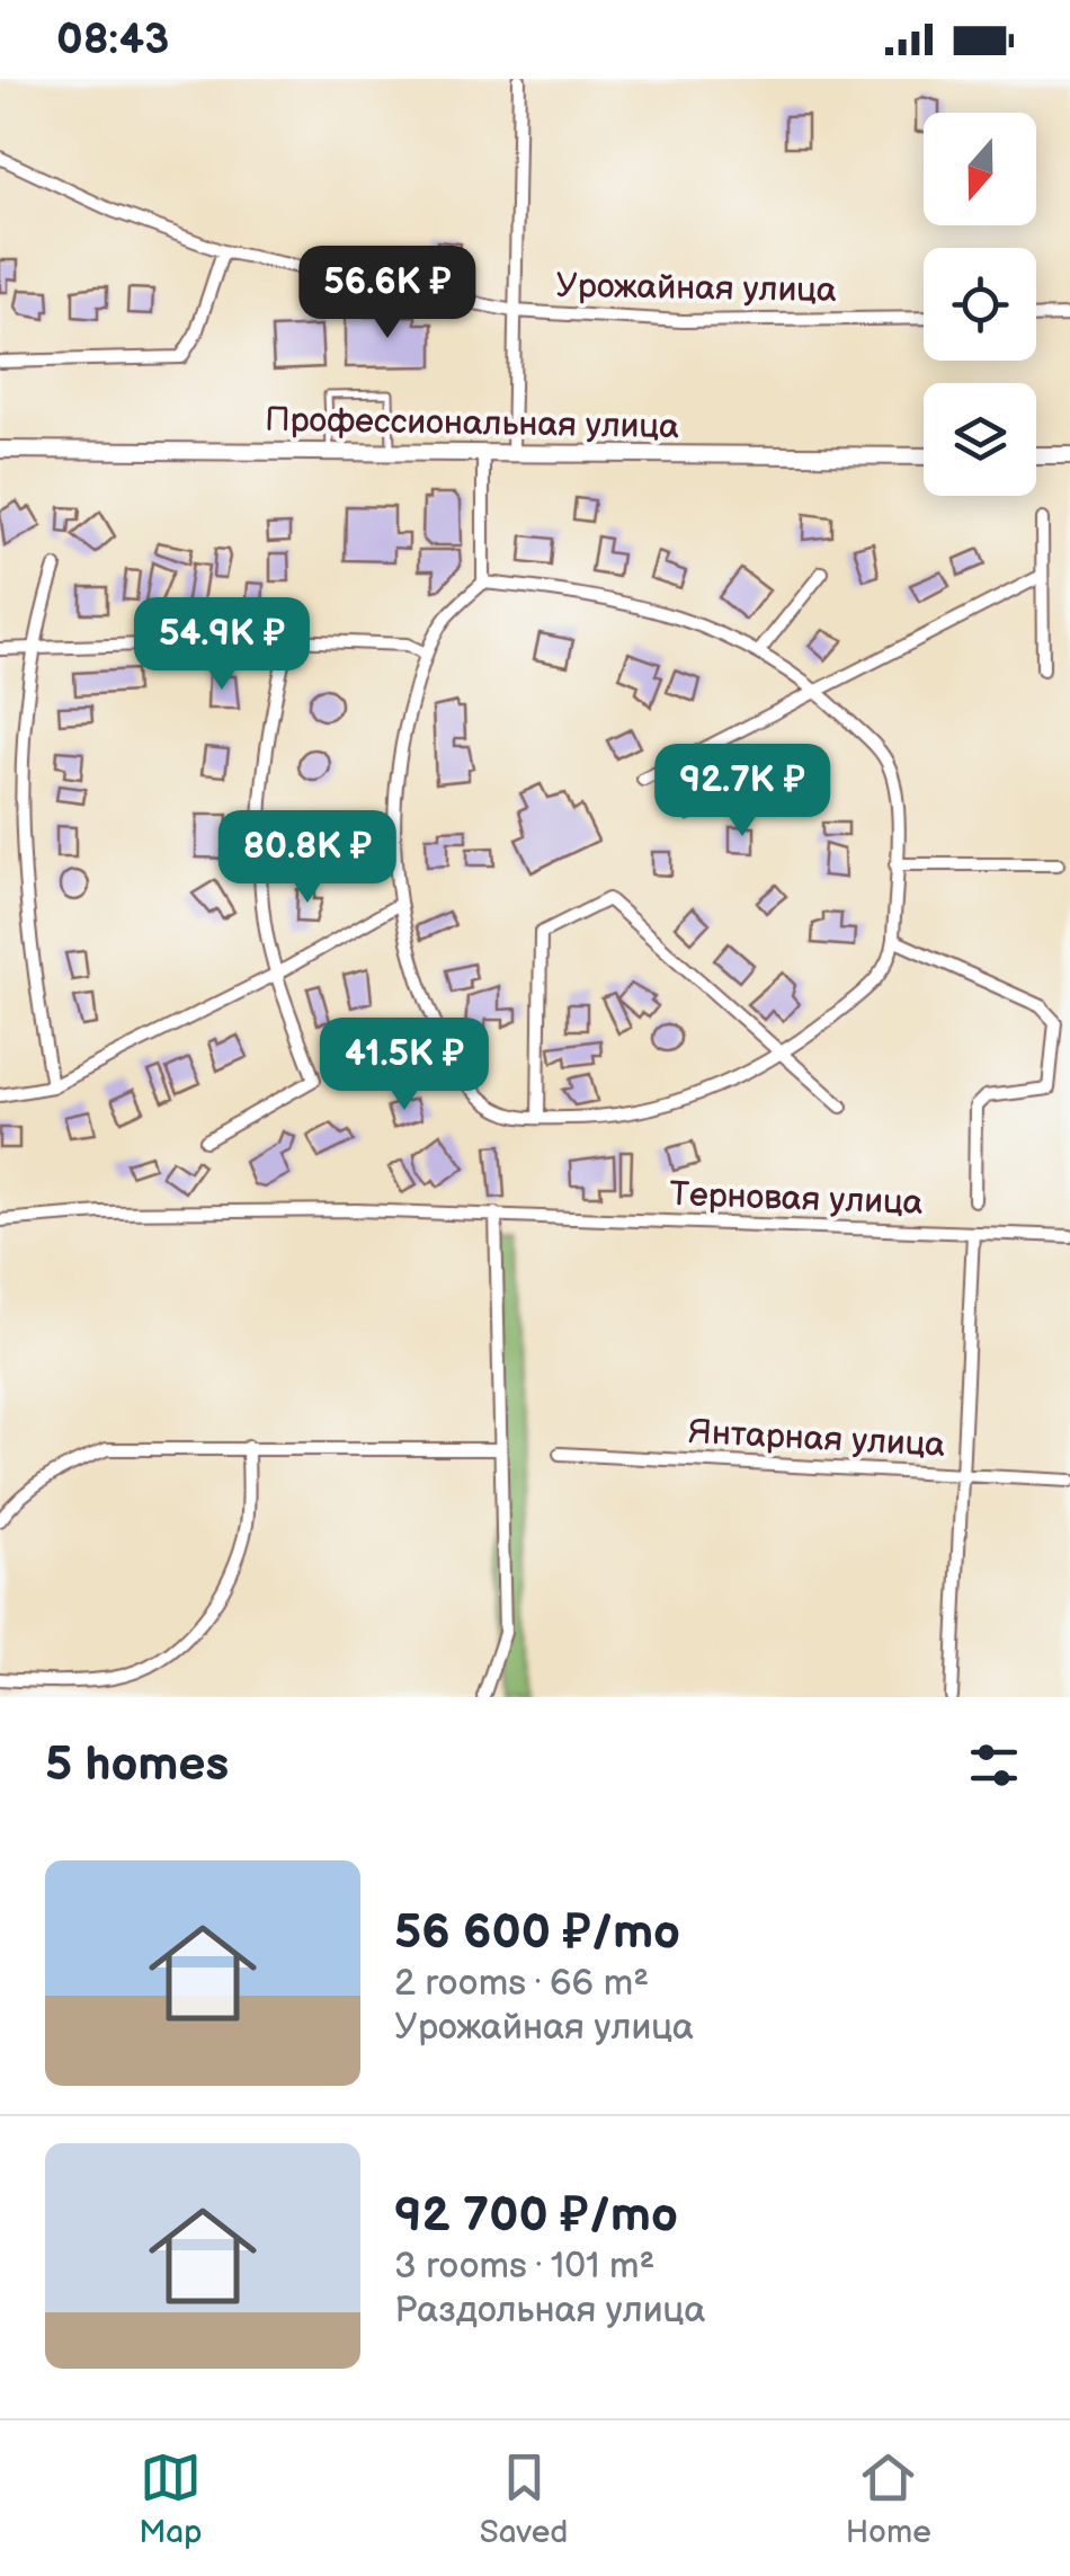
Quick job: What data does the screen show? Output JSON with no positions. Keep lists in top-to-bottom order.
{
  "streets": {
    "street": [
      "Урожайная улица",
      "Профессиональная улица",
      "Терновая улица",
      "Янтарная улица"
    ]
  },
  "north": "bottom",
  "page": {
    "status": "08:43",
    "price": [
      "56.6K ₽",
      "54.9K ₽",
      "92.7K ₽",
      "80.8K ₽",
      "41.5K ₽"
    ],
    "heading": "5 homes",
    "list": [
      {
        "name": "56 600 ₽/mo",
        "note": "2 rooms · 66 m² · Урожайная улица"
      },
      {
        "name": "92 700 ₽/mo",
        "note": "3 rooms · 101 m² · Раздольная улица"
      }
    ],
    "tabs": ["Map", "Saved", "Home"]
  }
}
